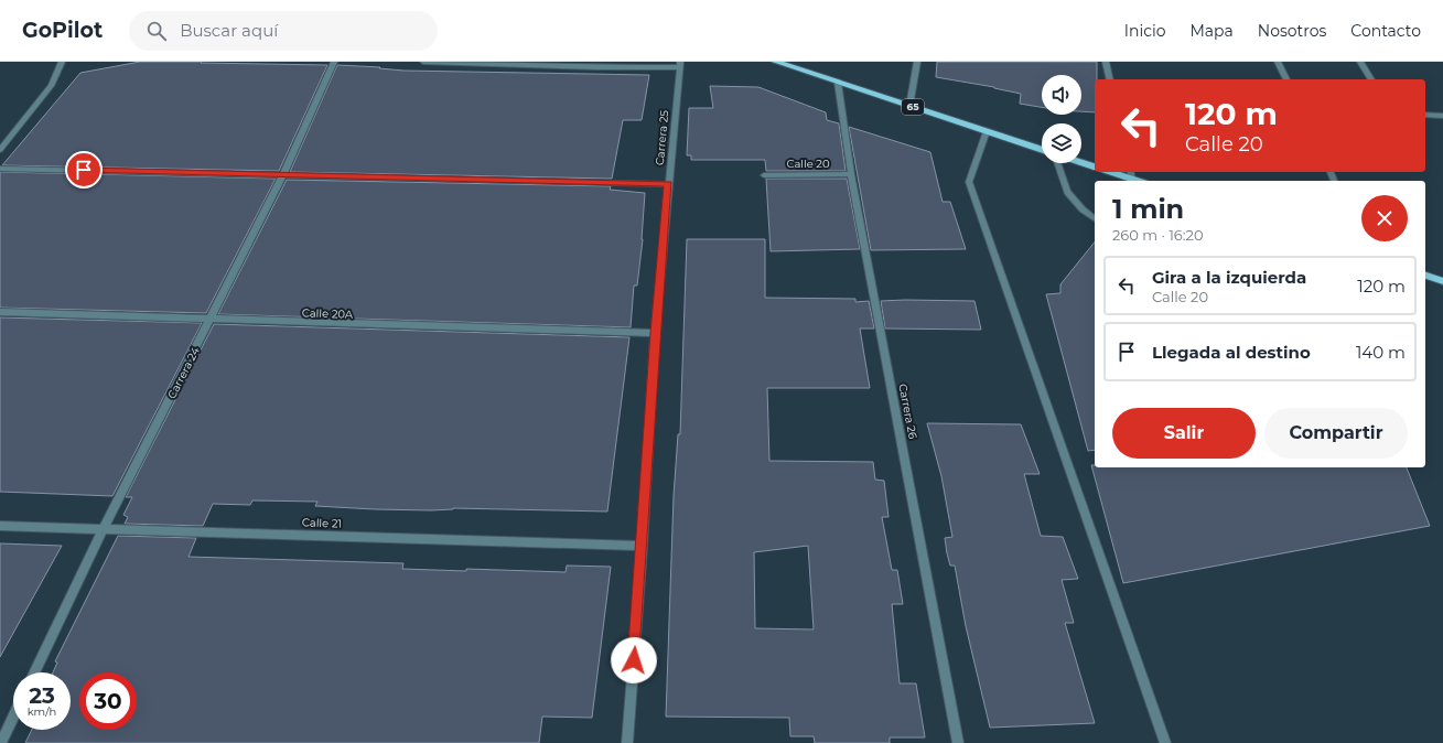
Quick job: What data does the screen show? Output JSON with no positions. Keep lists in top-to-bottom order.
{
  "streets": {
    "main road": ["65"],
    "street": [
      "Carrera 25",
      "Calle 20",
      "Calle 20A",
      "Carrera 24",
      "Carrera 26",
      "Calle 21"
    ]
  },
  "crossings": [
    ["65", "Carrera 26"],
    ["Carrera 25", "Calle 20A"],
    ["Carrera 25", "Calle 21"],
    ["Calle 20", "Carrera 26"],
    ["Calle 20A", "Carrera 24"],
    ["Carrera 24", "Calle 21"]
  ],
  "page": {
    "header": "GoPilot",
    "search": "Buscar aquí",
    "nav": [
      "Inicio",
      "Mapa",
      "Nosotros",
      "Contacto"
    ],
    "turn": ["120 m", "Calle 20"],
    "heading": ["1 min", "260 m · 16:20"],
    "list": [
      {
        "name": "Gira a la izquierda",
        "note": "Calle 20",
        "value": "120 m"
      },
      {
        "name": "Llegada al destino",
        "value": "140 m"
      }
    ],
    "buttons": ["Salir", "Compartir"],
    "speed": "23 km/h",
    "limit": "30"
  }
}
